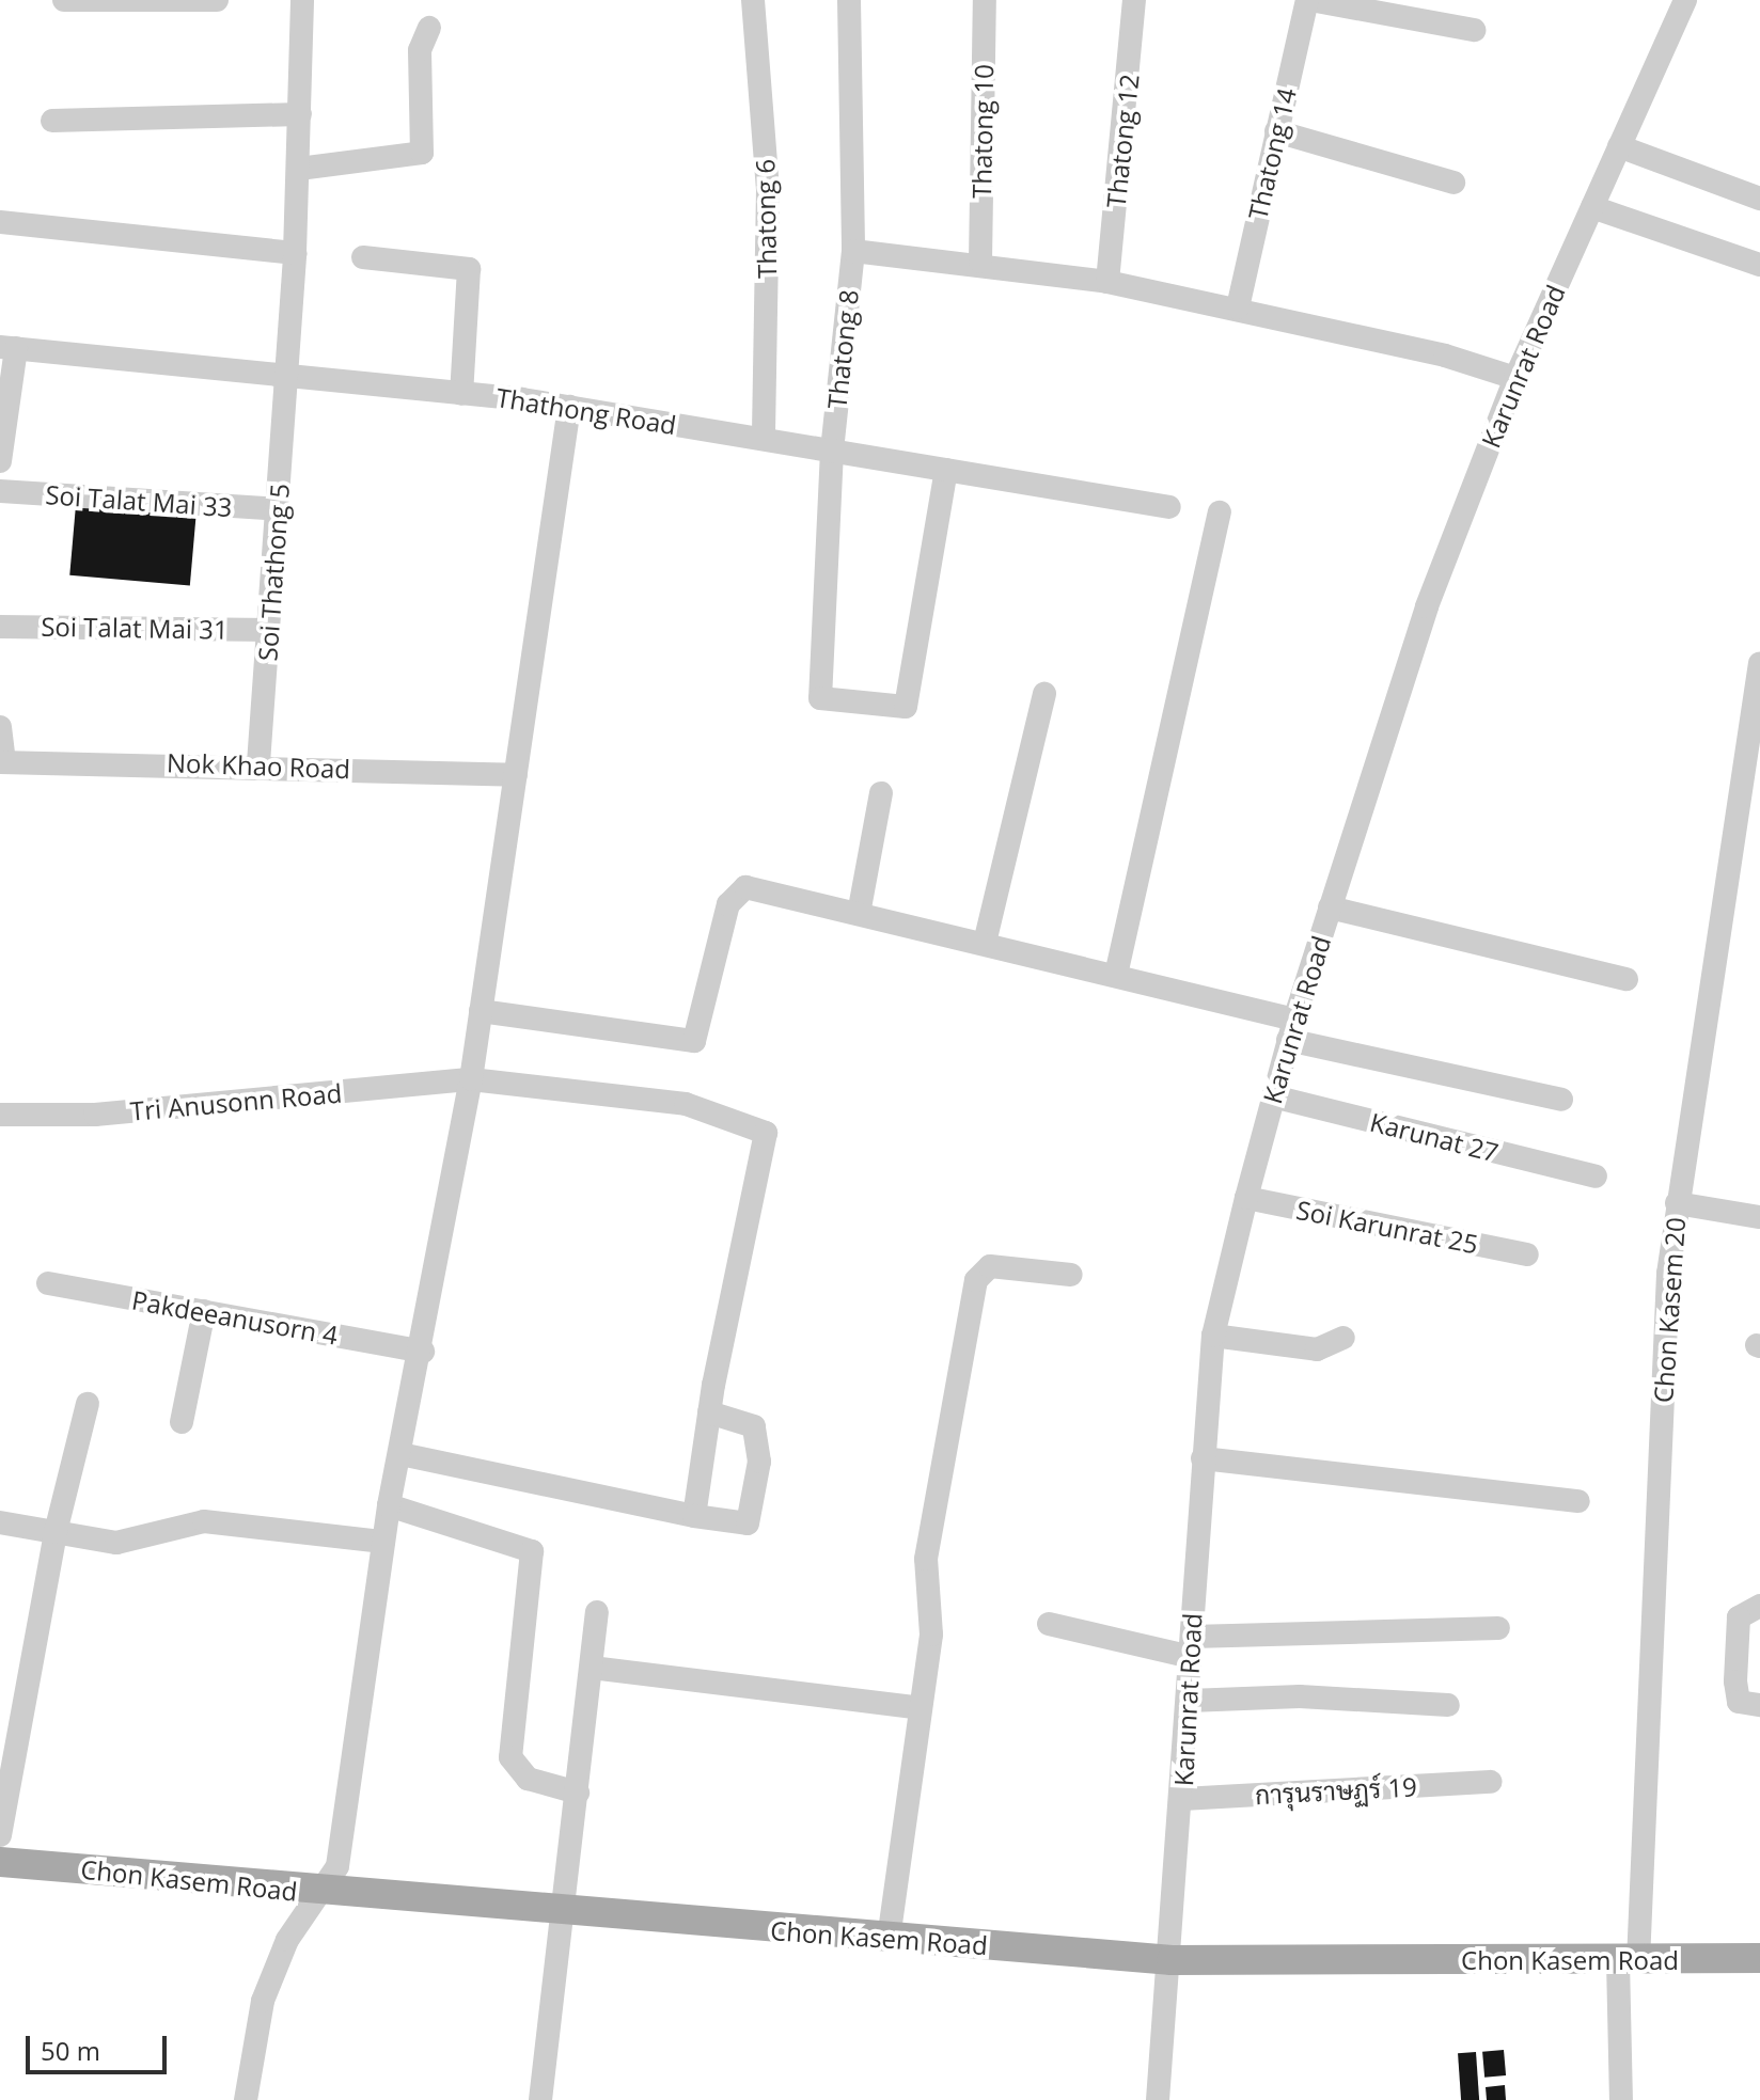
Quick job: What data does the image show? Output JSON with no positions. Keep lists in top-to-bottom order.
{
  "streets": {
    "main road": ["Chon Kasem Road"],
    "street": [
      "Thatong 10",
      "Thatong 12",
      "Thatong 14",
      "Thatong 6",
      "Thatong 8",
      "Karunrat Road",
      "Thathong Road",
      "Soi Talat Mai 33",
      "Soi Thathong 5",
      "Soi Talat Mai 31",
      "Nok Khao Road",
      "Tri Anusonn Road",
      "Karunat 27",
      "Soi Karunrat 25",
      "Chon Kasem 20",
      "Pakdeeanusorn 4",
      "การุนราษฏร์ 19"
    ]
  },
  "crossings": [
    ["Thatong 6", "Thathong Road"],
    ["Thatong 8", "Thathong Road"],
    ["Karunrat Road", "Karunat 27"],
    ["Karunrat Road", "Soi Karunrat 25"],
    ["Karunrat Road", "การุนราษฏร์ 19"],
    ["Karunrat Road", "Chon Kasem Road"],
    ["Thathong Road", "Soi Thathong 5"],
    ["Soi Talat Mai 33", "Soi Thathong 5"],
    ["Soi Thathong 5", "Soi Talat Mai 31"],
    ["Soi Thathong 5", "Nok Khao Road"],
    ["Chon Kasem 20", "Chon Kasem Road"]
  ],
  "scale_bar": "50 m"
}
